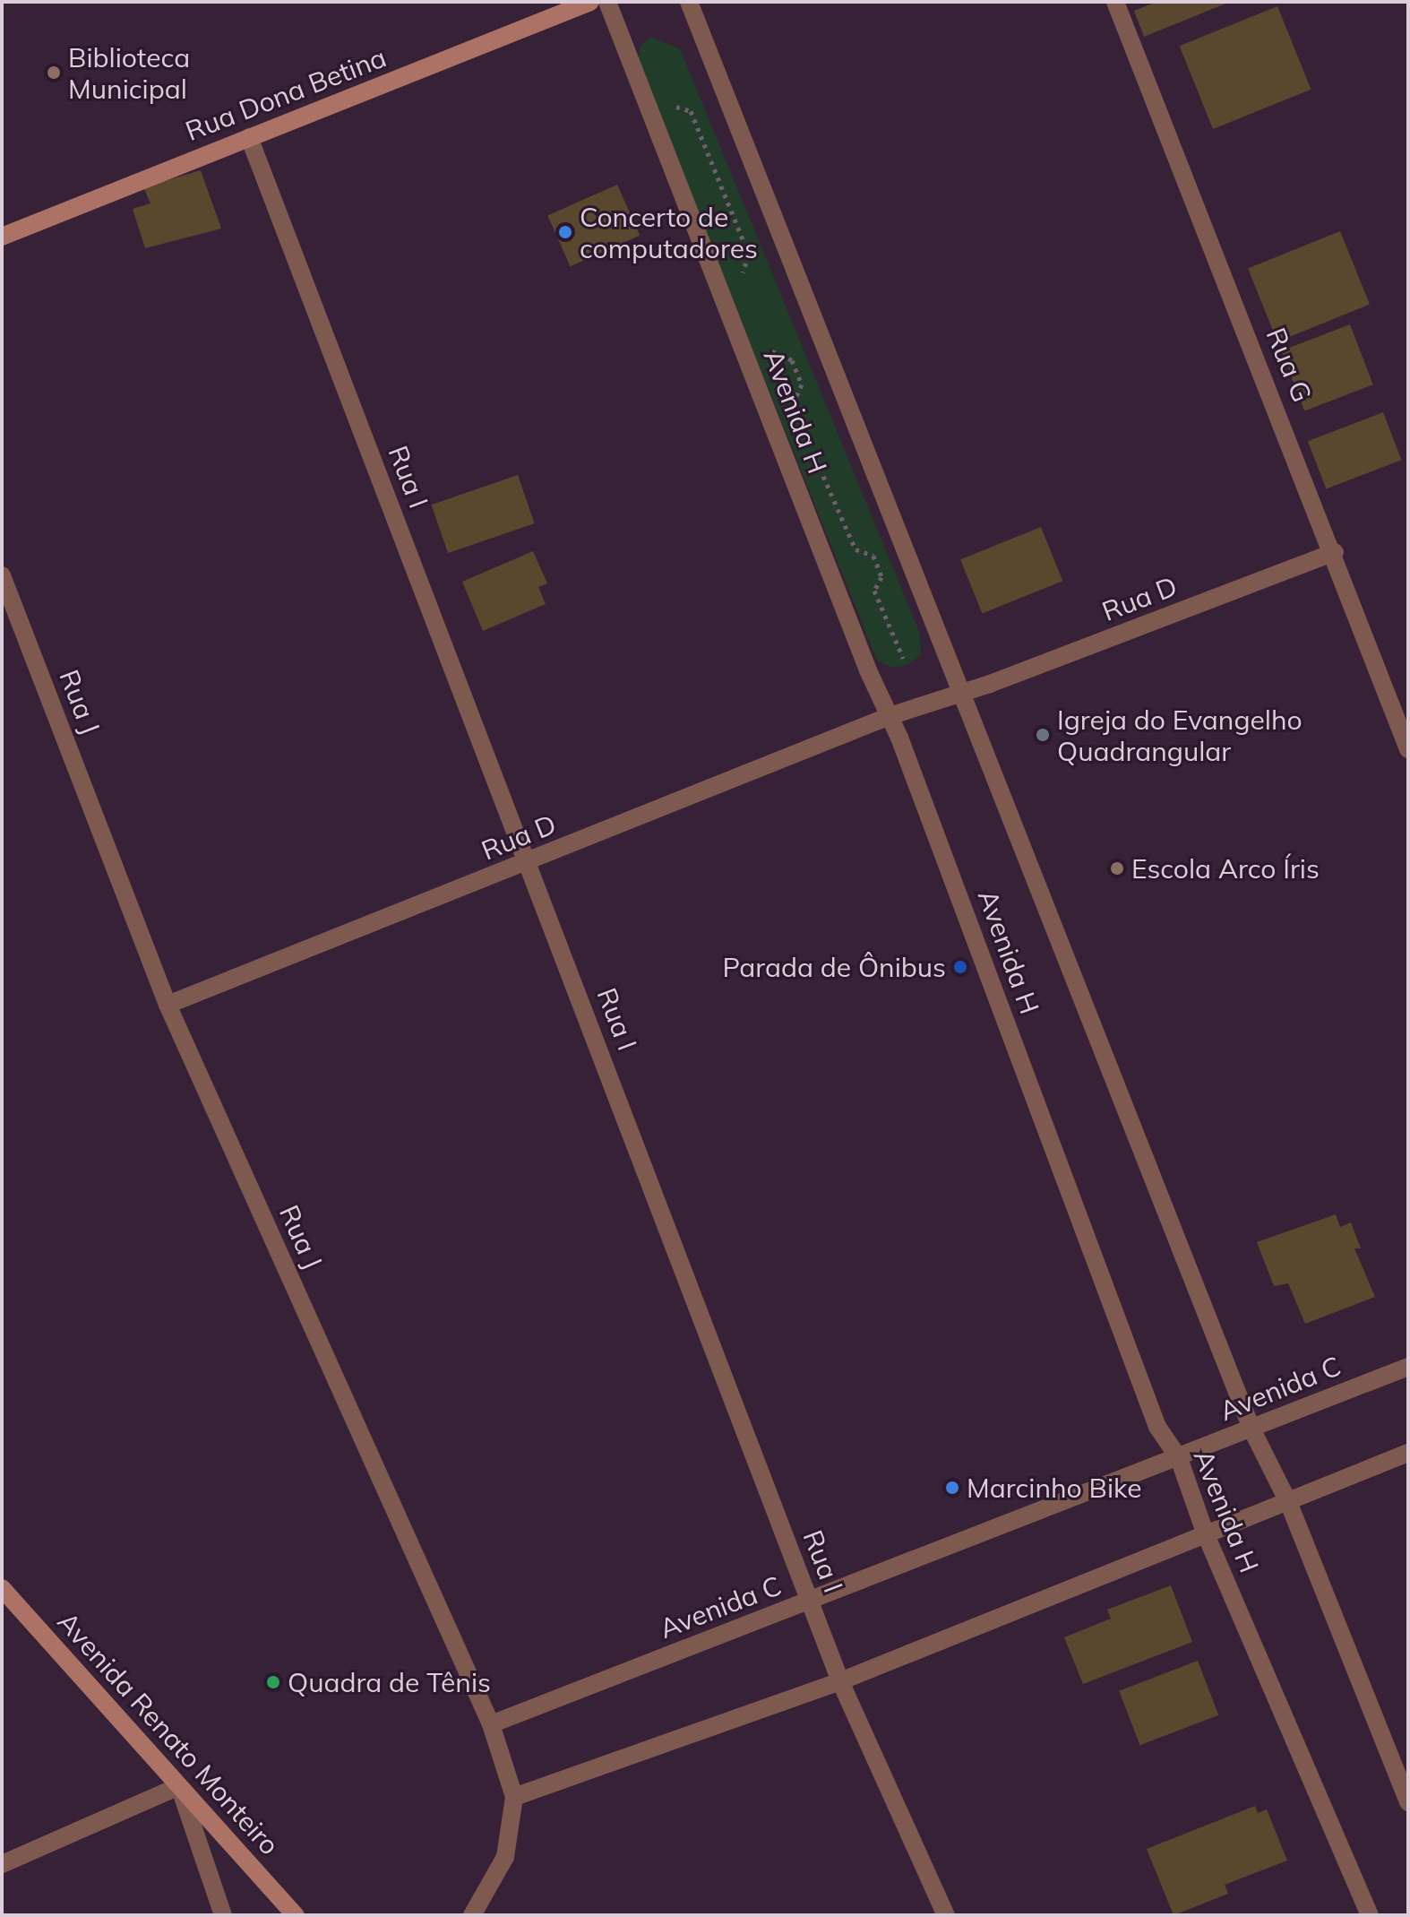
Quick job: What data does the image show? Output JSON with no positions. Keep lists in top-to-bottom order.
{
  "streets": {
    "street": [
      "Rua Dona Betina",
      "Rua G",
      "Avenida H",
      "Rua I",
      "Rua D",
      "Rua J",
      "Avenida C",
      "Avenida Renato Monteiro"
    ]
  },
  "crossings": [
    ["Rua Dona Betina", "Rua I"],
    ["Rua G", "Rua D"],
    ["Avenida H", "Rua D"],
    ["Avenida H", "Avenida C"],
    ["Rua I", "Rua D"],
    ["Rua I", "Avenida C"],
    ["Rua D", "Rua J"],
    ["Rua J", "Avenida C"]
  ],
  "places": [
    "Biblioteca Municipal",
    "Concerto de computadores",
    "Igreja do Evangelho Quadrangular",
    "Escola Arco Íris",
    "Parada de Ônibus",
    "Marcinho Bike",
    "Quadra de Tênis"
  ]
}
